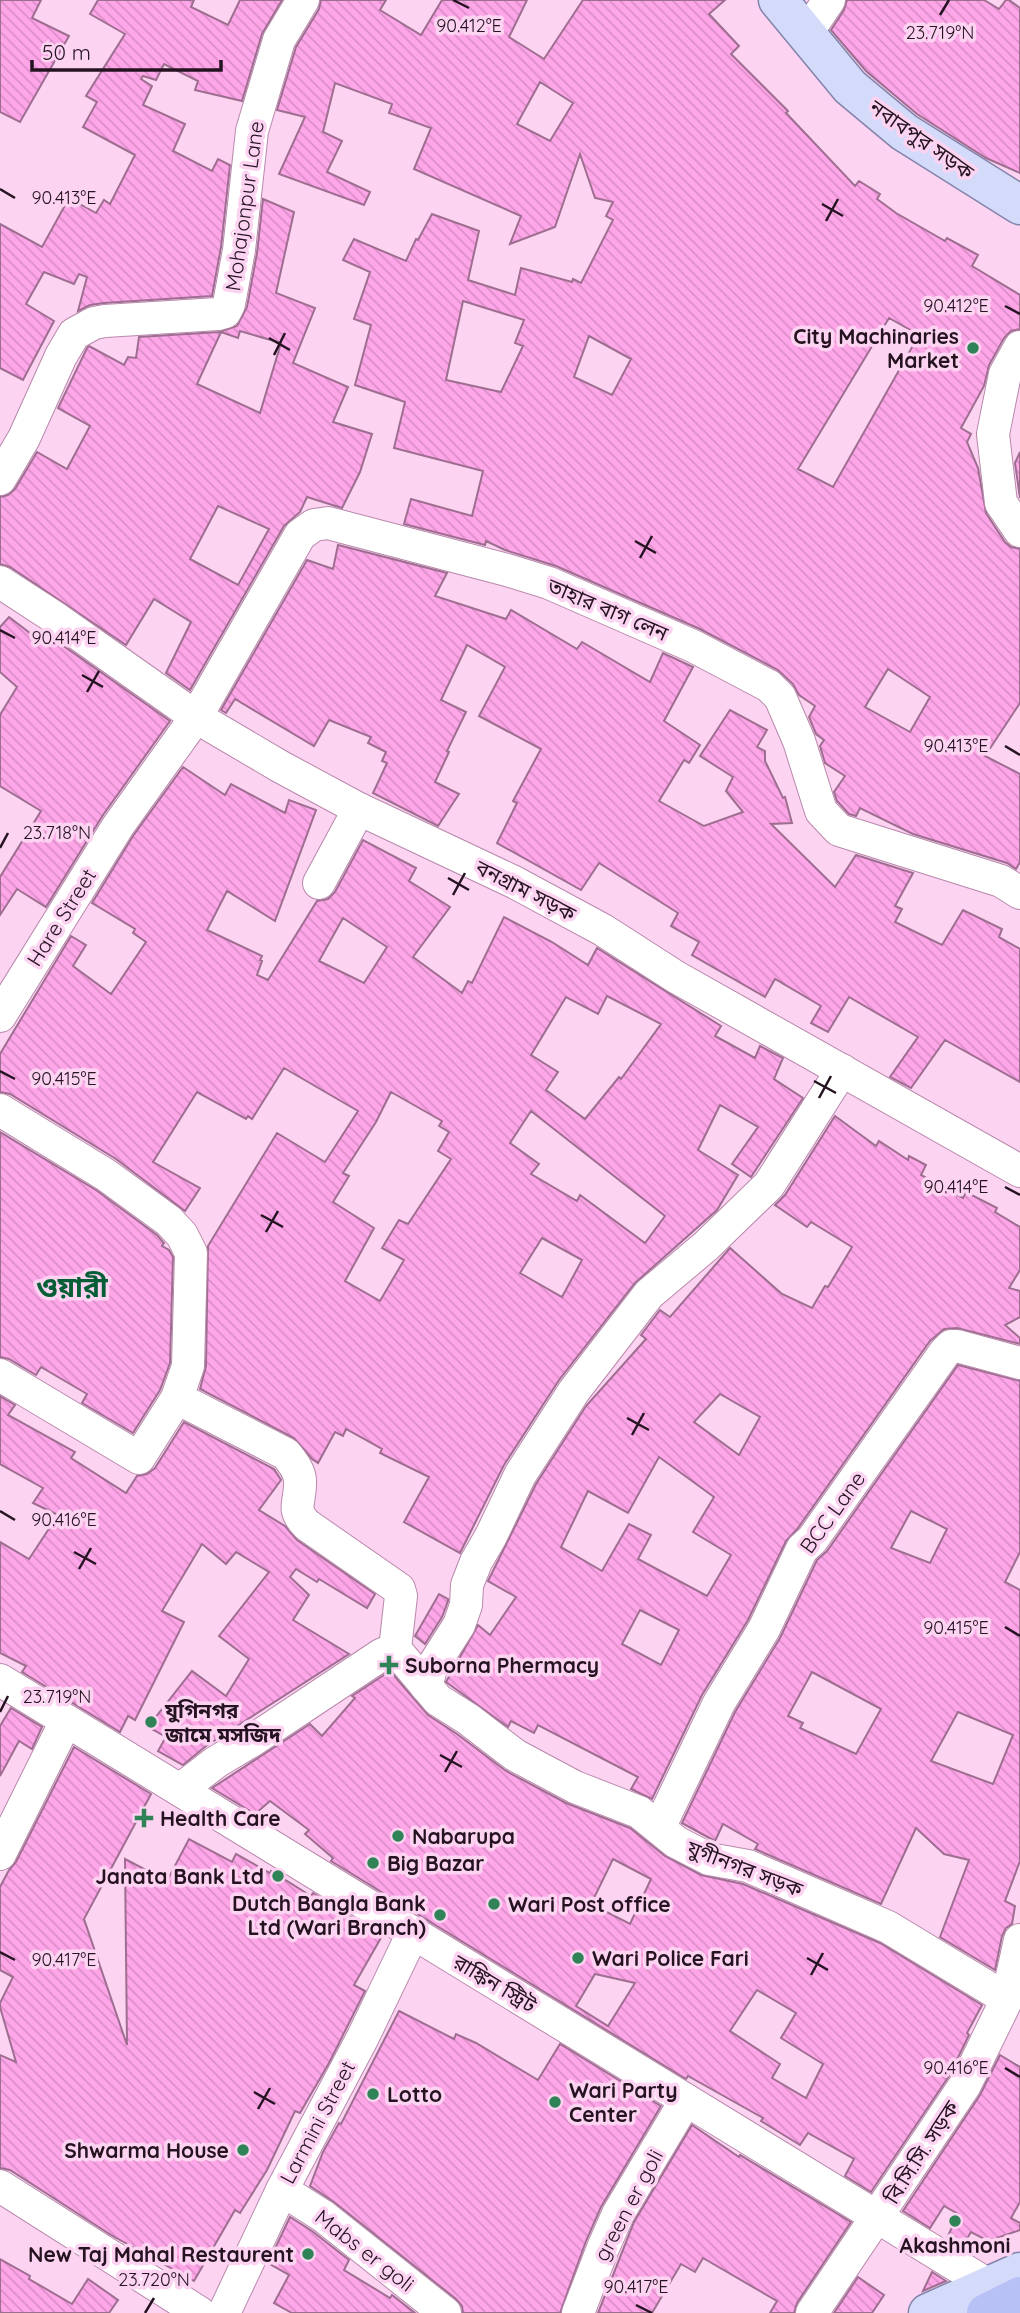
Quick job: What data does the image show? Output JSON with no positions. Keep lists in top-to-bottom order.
{
  "streets": {
    "main road": ["নবাবপুর সড়ক"],
    "street": [
      "Mohajonpur Lane",
      "তাহার বাগ লেন",
      "বনগ্রাম সড়ক",
      "Hare Street",
      "BCC Lane",
      "যুগীনগর সড়ক",
      "রাঙ্কিন স্ট্রিট",
      "Larmini Street",
      "বি.সি.সি. সড়ক",
      "green er goli",
      "Mabs er goli"
    ]
  },
  "crossings": [
    ["তাহার বাগ লেন", "বনগ্রাম সড়ক"],
    ["তাহার বাগ লেন", "Hare Street"],
    ["বনগ্রাম সড়ক", "Hare Street"],
    ["BCC Lane", "যুগীনগর সড়ক"],
    ["যুগীনগর সড়ক", "বি.সি.সি. সড়ক"],
    ["রাঙ্কিন স্ট্রিট", "Larmini Street"],
    ["রাঙ্কিন স্ট্রিট", "বি.সি.সি. সড়ক"],
    ["রাঙ্কিন স্ট্রিট", "green er goli"],
    ["Larmini Street", "Mabs er goli"]
  ],
  "districts": ["ওয়ারী"],
  "places": {
    "other": [
      "City Machinaries Market",
      "যুগিনগর জামে মসজিদ",
      "Nabarupa",
      "Big Bazar",
      "Janata Bank Ltd",
      "Wari Post office",
      "Dutch Bangla Bank Ltd (Wari Branch)",
      "Wari Police Fari",
      "Lotto",
      "Wari Party Center",
      "Shwarma House",
      "Akashmoni",
      "New Taj Mahal Restaurent"
    ],
    "health": ["Suborna Phermacy", "Health Care"]
  },
  "scale_bar": "50 m",
  "coordinates": [
    "90.412°E",
    "23.719°N",
    "90.413°E",
    "90.414°E",
    "23.718°N",
    "90.415°E",
    "90.416°E",
    "90.417°E",
    "23.720°N"
  ]
}
